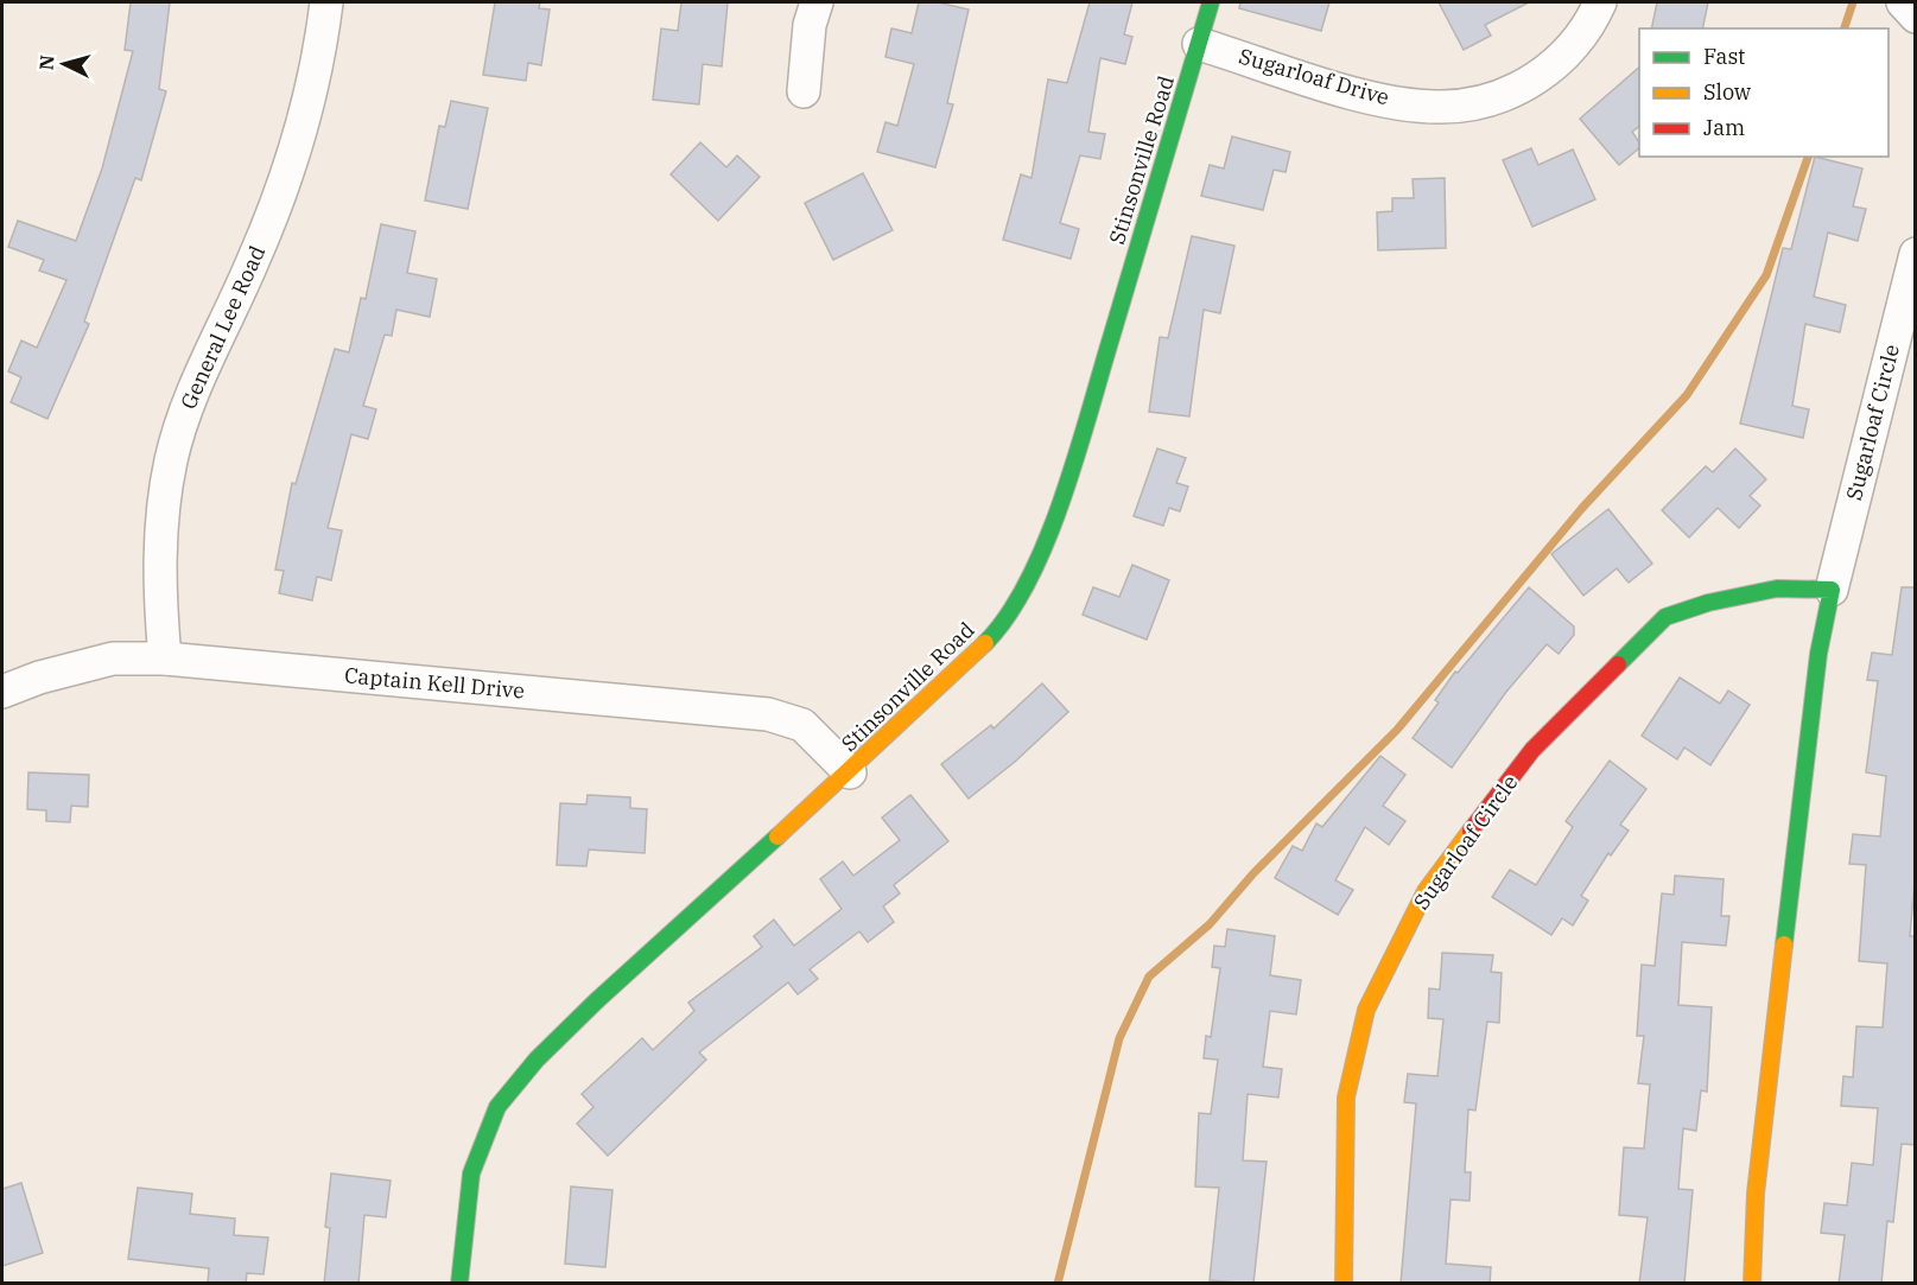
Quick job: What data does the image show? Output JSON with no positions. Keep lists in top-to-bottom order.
{
  "streets": {
    "street": [
      "Sugarloaf Drive",
      "Stinsonville Road",
      "General Lee Road",
      "Sugarloaf Circle",
      "Captain Kell Drive"
    ]
  },
  "crossings": [
    ["Sugarloaf Drive", "Stinsonville Road"],
    ["Stinsonville Road", "Captain Kell Drive"],
    ["General Lee Road", "Captain Kell Drive"]
  ],
  "legend": ["Fast", "Slow", "Jam"],
  "north": "left"
}
